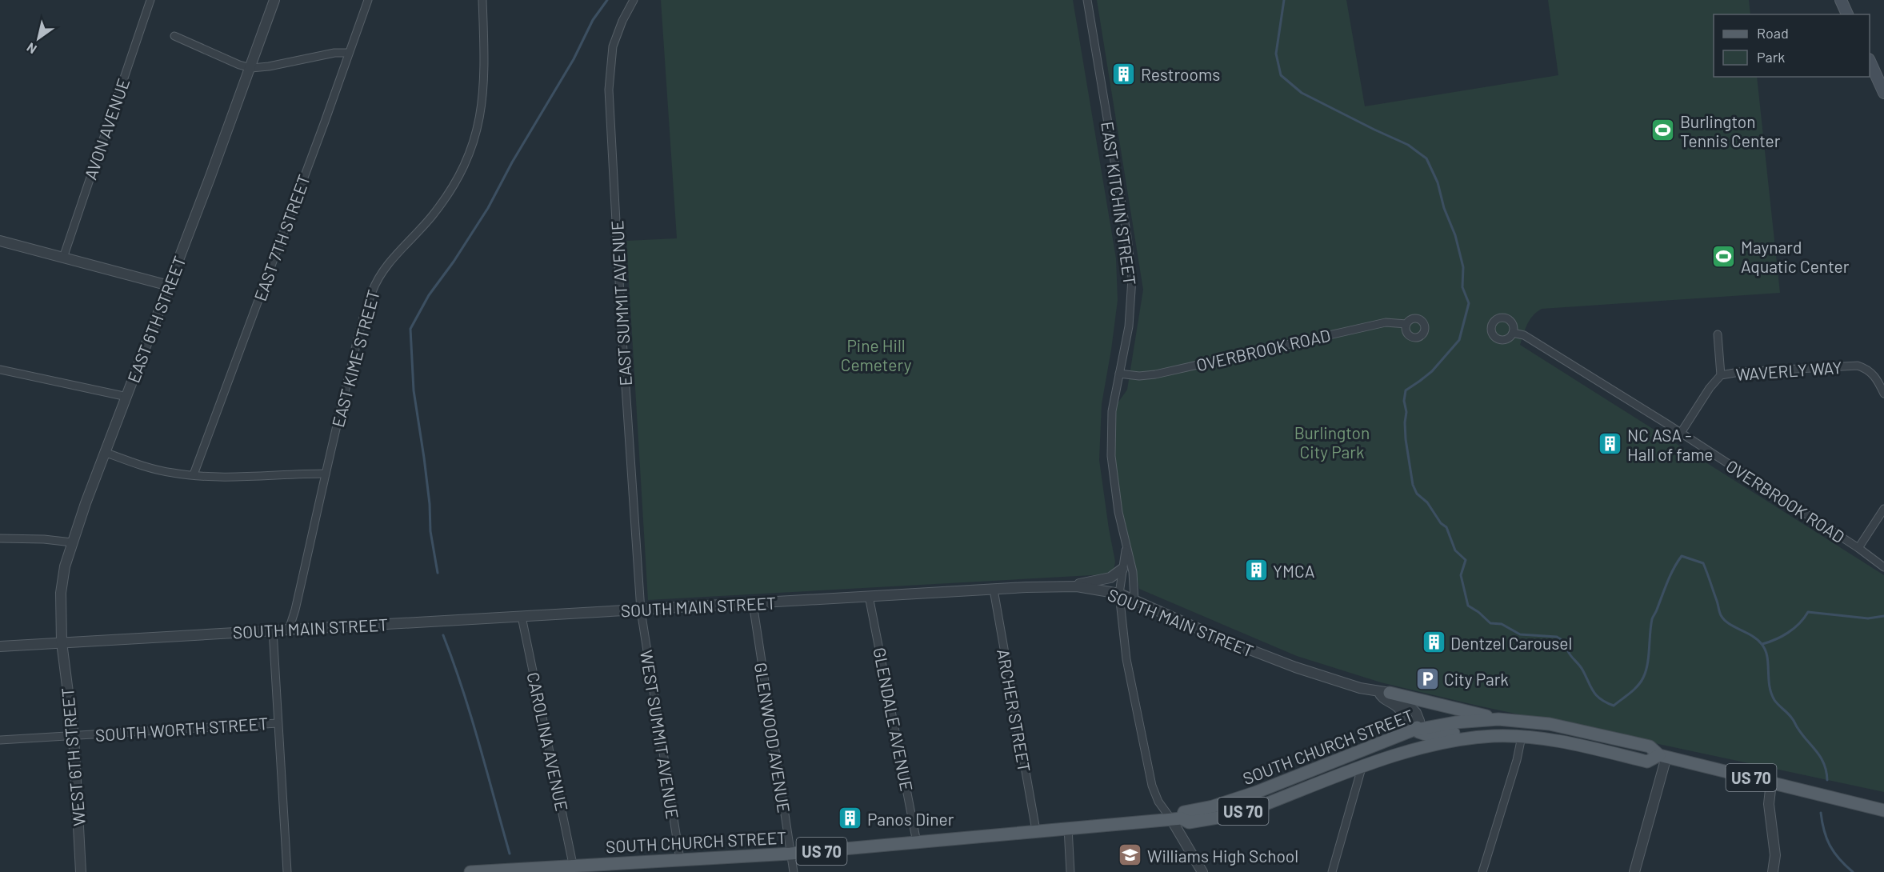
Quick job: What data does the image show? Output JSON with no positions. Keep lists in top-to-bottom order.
{
  "streets": {
    "main road": ["SOUTH CHURCH STREET", "US 70"],
    "street": [
      "AVON AVENUE",
      "EAST KITCHIN STREET",
      "EAST 7TH STREET",
      "EAST SUMMIT AVENUE",
      "EAST 6TH STREET",
      "OVERBROOK ROAD",
      "EAST KIME STREET",
      "WAVERLY WAY",
      "SOUTH MAIN STREET",
      "ARCHER STREET",
      "GLENDALE AVENUE",
      "SOUTH WORTH STREET",
      "WEST SUMMIT AVENUE",
      "GLENWOOD AVENUE",
      "CAROLINA AVENUE",
      "WEST 6TH STREET"
    ]
  },
  "crossings": [
    ["EAST KITCHIN STREET", "OVERBROOK ROAD"],
    ["EAST KITCHIN STREET", "SOUTH MAIN STREET"],
    ["EAST KITCHIN STREET", "SOUTH CHURCH STREET"],
    ["EAST SUMMIT AVENUE", "SOUTH MAIN STREET"],
    ["EAST SUMMIT AVENUE", "WEST SUMMIT AVENUE"],
    ["EAST 6TH STREET", "SOUTH MAIN STREET"],
    ["EAST 6TH STREET", "WEST 6TH STREET"],
    ["OVERBROOK ROAD", "WAVERLY WAY"],
    ["EAST KIME STREET", "SOUTH MAIN STREET"],
    ["SOUTH MAIN STREET", "ARCHER STREET"],
    ["SOUTH MAIN STREET", "GLENDALE AVENUE"],
    ["SOUTH MAIN STREET", "WEST SUMMIT AVENUE"],
    ["SOUTH MAIN STREET", "GLENWOOD AVENUE"],
    ["SOUTH MAIN STREET", "CAROLINA AVENUE"],
    ["SOUTH MAIN STREET", "SOUTH CHURCH STREET"],
    ["SOUTH MAIN STREET", "WEST 6TH STREET"],
    ["ARCHER STREET", "SOUTH CHURCH STREET"],
    ["GLENDALE AVENUE", "SOUTH CHURCH STREET"],
    ["SOUTH WORTH STREET", "WEST 6TH STREET"],
    ["WEST SUMMIT AVENUE", "SOUTH CHURCH STREET"],
    ["GLENWOOD AVENUE", "SOUTH CHURCH STREET"],
    ["CAROLINA AVENUE", "SOUTH CHURCH STREET"]
  ],
  "parks": ["Pine Hill Cemetery", "Burlington City Park"],
  "places": {
    "building": [
      "Restrooms",
      "NC ASA - Hall of fame",
      "YMCA",
      "Dentzel Carousel",
      "Panos Diner"
    ],
    "sports": ["Burlington Tennis Center", "Maynard Aquatic Center"],
    "parking": ["City Park"],
    "school or university": ["Williams High School"]
  },
  "legend": ["Road", "Park"],
  "north": "bottom left"
}
